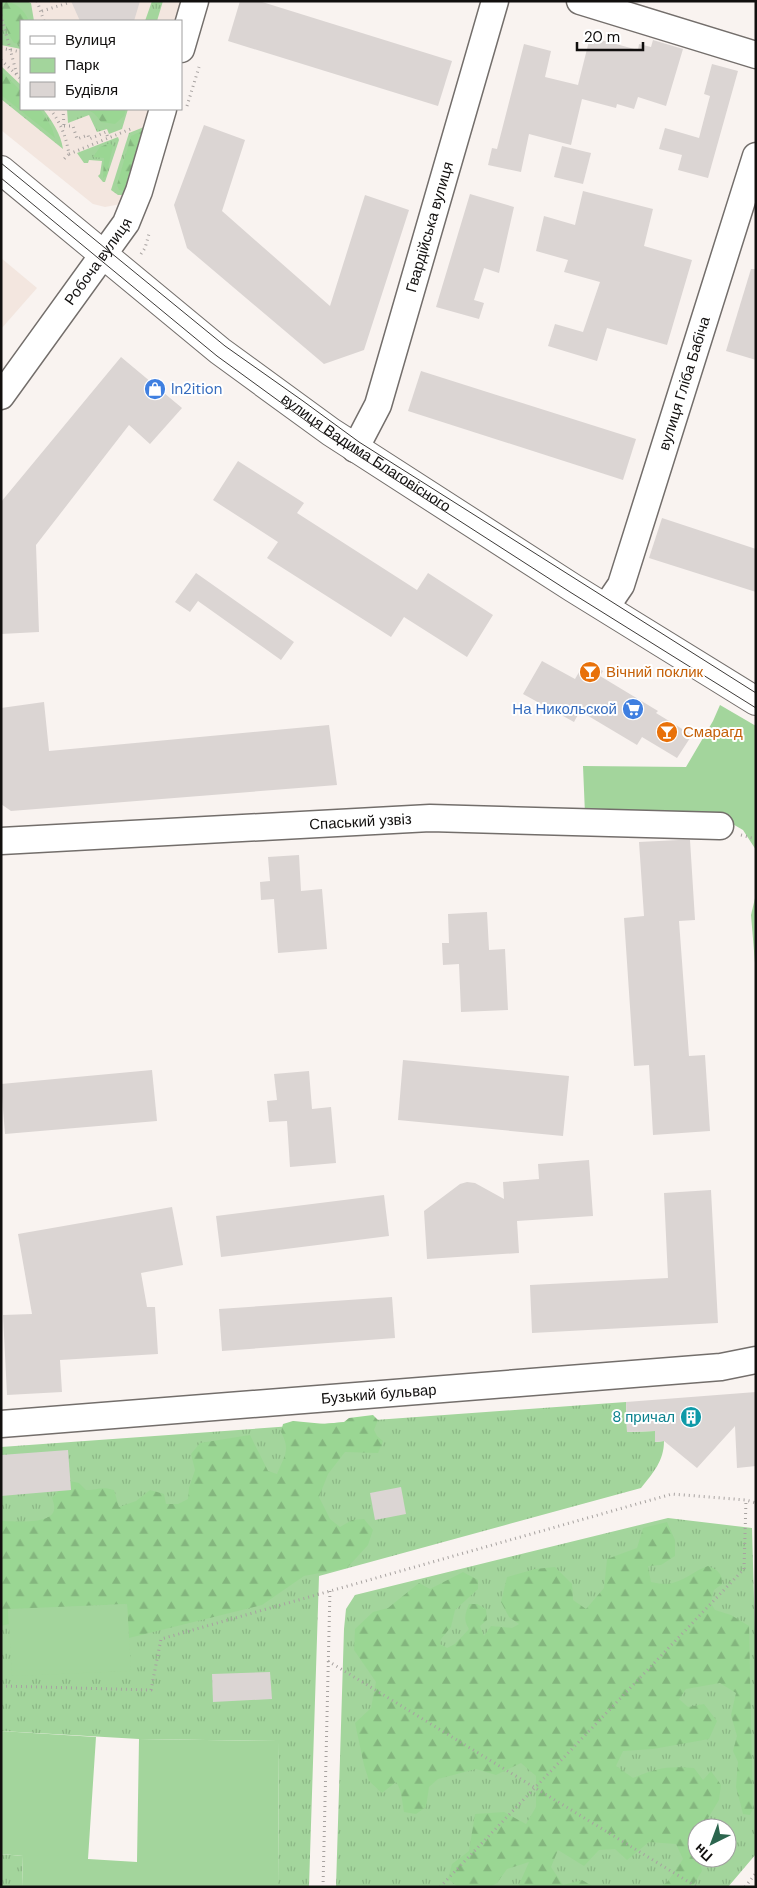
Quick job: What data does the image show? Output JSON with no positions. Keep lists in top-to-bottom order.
{
  "streets": {
    "street": [
      "Гвардійська вулиця",
      "Робоча вулиця",
      "вулиця Гліба Бабіча",
      "вулиця Вадима Благовісного",
      "Спаський узвіз",
      "Бузький бульвар"
    ]
  },
  "crossings": [
    ["Гвардійська вулиця", "вулиця Вадима Благовісного"],
    ["Робоча вулиця", "вулиця Вадима Благовісного"],
    ["вулиця Гліба Бабіча", "вулиця Вадима Благовісного"]
  ],
  "places": {
    "shop": ["In2ition"],
    "bar": ["Вічний поклик", "Смарагд"],
    "supermarket": ["На Никольской"],
    "building": ["8 причал"]
  },
  "legend": ["Вулиця", "Парк", "Будівля"],
  "scale_bar": "20 m",
  "north": "bottom left"
}
